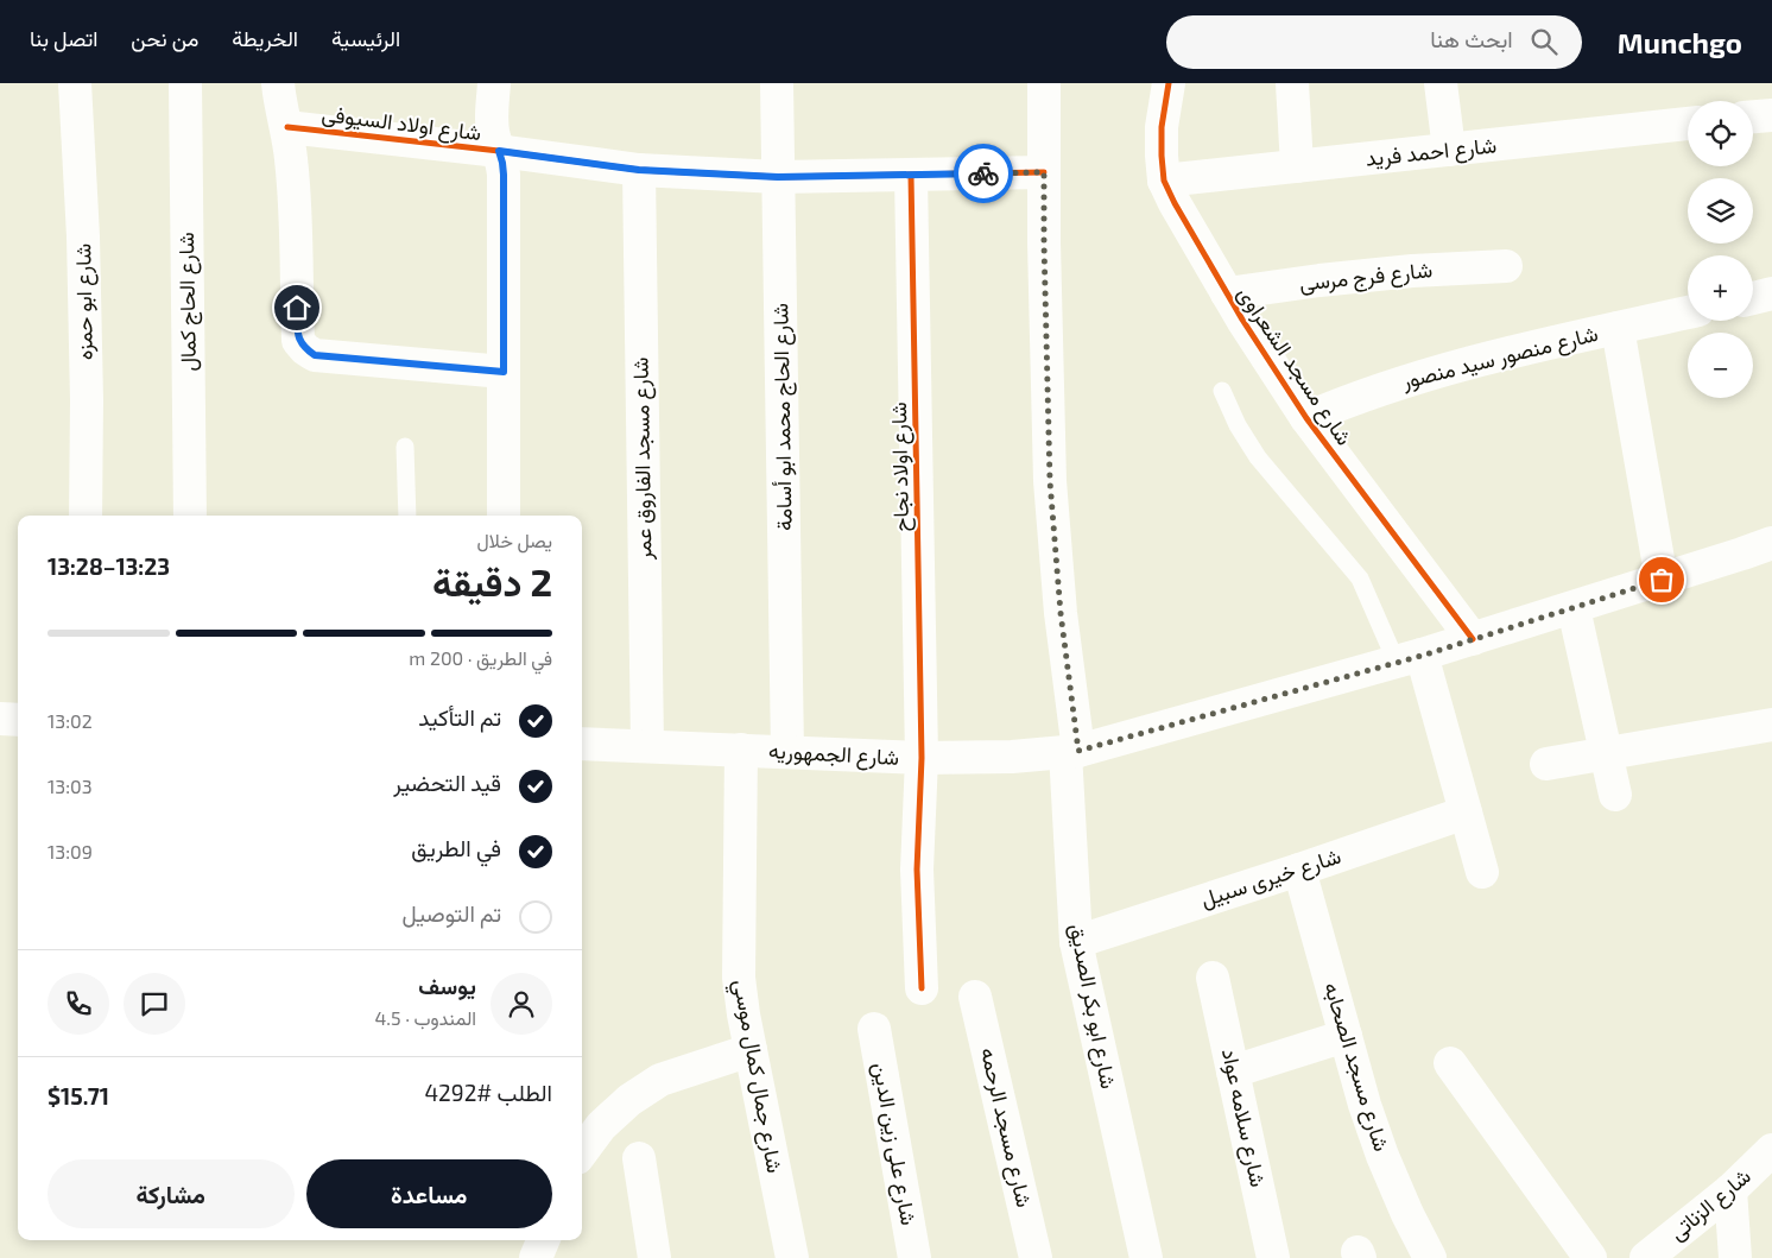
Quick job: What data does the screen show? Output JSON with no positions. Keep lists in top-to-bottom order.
{
  "streets": {
    "street": [
      "شارع اولاد السيوفى",
      "شارع احمد فريد",
      "شارع فرج مرسى",
      "شارع ابو حمزه",
      "شارع الحاج كمال",
      "شارع منصور سيد منصور",
      "شارع مسجد الشعراوى",
      "شارع الحاج محمد ابو أسامة",
      "شارع مسجد الفاروق عمر",
      "شارع اولاد نجاح",
      "شارع الجمهوريه",
      "شارع خيرى سبيل",
      "شارع ابو بكر الصديق",
      "شارع مسجد الصحابه",
      "شارع جمال كمال موسي",
      "شارع سلامه عواد",
      "شارع مسجد الرحمه",
      "شارع على زين الدين",
      "شارع الزناتى"
    ]
  },
  "crossings": [
    ["شارع اولاد السيوفى", "شارع الحاج محمد ابو أسامة"],
    ["شارع اولاد السيوفى", "شارع مسجد الفاروق عمر"],
    ["شارع اولاد السيوفى", "شارع اولاد نجاح"],
    ["شارع اولاد السيوفى", "شارع ابو بكر الصديق"],
    ["شارع احمد فريد", "شارع مسجد الشعراوى"],
    ["شارع فرج مرسى", "شارع مسجد الشعراوى"],
    ["شارع منصور سيد منصور", "شارع مسجد الشعراوى"],
    ["شارع مسجد الشعراوى", "شارع الجمهوريه"],
    ["شارع الحاج محمد ابو أسامة", "شارع الجمهوريه"],
    ["شارع مسجد الفاروق عمر", "شارع الجمهوريه"],
    ["شارع اولاد نجاح", "شارع الجمهوريه"],
    ["شارع الجمهوريه", "شارع ابو بكر الصديق"],
    ["شارع الجمهوريه", "شارع جمال كمال موسي"],
    ["شارع خيرى سبيل", "شارع ابو بكر الصديق"],
    ["شارع خيرى سبيل", "شارع مسجد الصحابه"]
  ],
  "page": {
    "header": "Munchgo",
    "search": "ابحث هنا",
    "nav": [
      "الرئيسية",
      "الخريطة",
      "من نحن",
      "اتصل بنا"
    ],
    "map_buttons": ["+", "−"],
    "heading": ["2 دقيقة", "يصل خلال", "13:23–13:28"],
    "panel": [
      "يوسف",
      "المندوب · 4.5",
      "الطلب #4292",
      "$15.71"
    ],
    "bar": "في الطريق · 200 m",
    "list": [
      ["تم التأكيد", "13:02"],
      ["قيد التحضير", "13:03"],
      ["في الطريق", "13:09"],
      "تم التوصيل"
    ],
    "buttons": ["مساعدة", "مشاركة"]
  }
}
